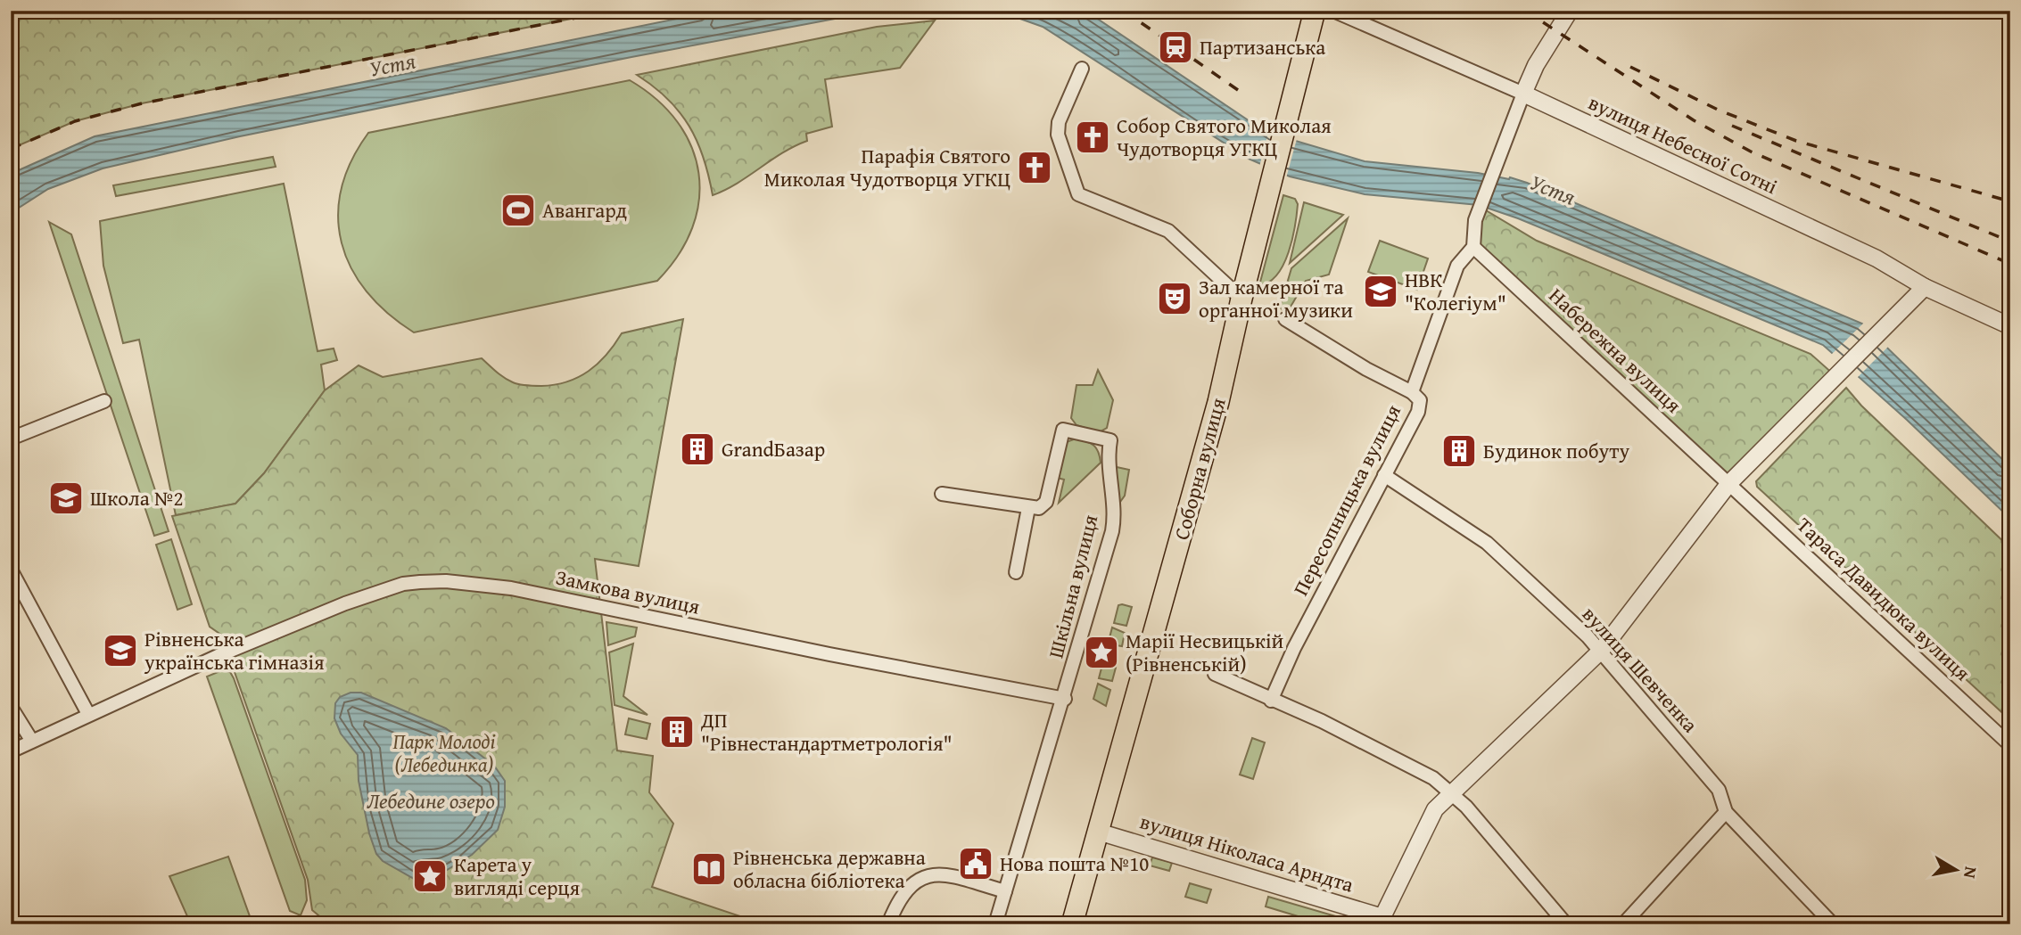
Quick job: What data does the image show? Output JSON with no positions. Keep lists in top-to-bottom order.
{
  "streets": {
    "main road": ["Соборна вулиця"],
    "street": [
      "вулиця Небесної Сотні",
      "Набережна вулиця",
      "Пересопницька вулиця",
      "Шкільна вулиця",
      "Замкова вулиця",
      "Тараса Давидюка вулиця",
      "вулиця Шевченка",
      "вулиця Ніколаса Арндта"
    ]
  },
  "crossings": [
    ["вулиця Небесної Сотні", "Пересопницька вулиця"],
    ["Набережна вулиця", "Пересопницька вулиця"],
    ["Набережна вулиця", "Тараса Давидюка вулиця"],
    ["Соборна вулиця", "вулиця Ніколаса Арндта"],
    ["Пересопницька вулиця", "вулиця Шевченка"],
    ["Шкільна вулиця", "Замкова вулиця"]
  ],
  "water": ["Устя", "Лебедине озеро"],
  "parks": ["Парк Молоді (Лебединка)"],
  "places": {
    "station": ["Партизанська"],
    "church": ["Собор Святого Миколая Чудотворця УГКЦ", "Парафія Святого Миколая Чудотворця УГКЦ"],
    "sports": ["Авангард"],
    "school or university": ["НВК \"Колегіум\"", "Школа №2", "Рівненська українська гімназія"],
    "theatre": ["Зал камерної та органної музики"],
    "building": ["GrandБазар", "Будинок побуту", "ДП \"Рівнестандартметрологія\""],
    "place": ["Марії Несвицькій (Рівненській)", "Карета у вигляді серця"],
    "public building": ["Нова пошта №10"],
    "library": ["Рівненська державна обласна бібліотека"]
  },
  "north": "right"
}
